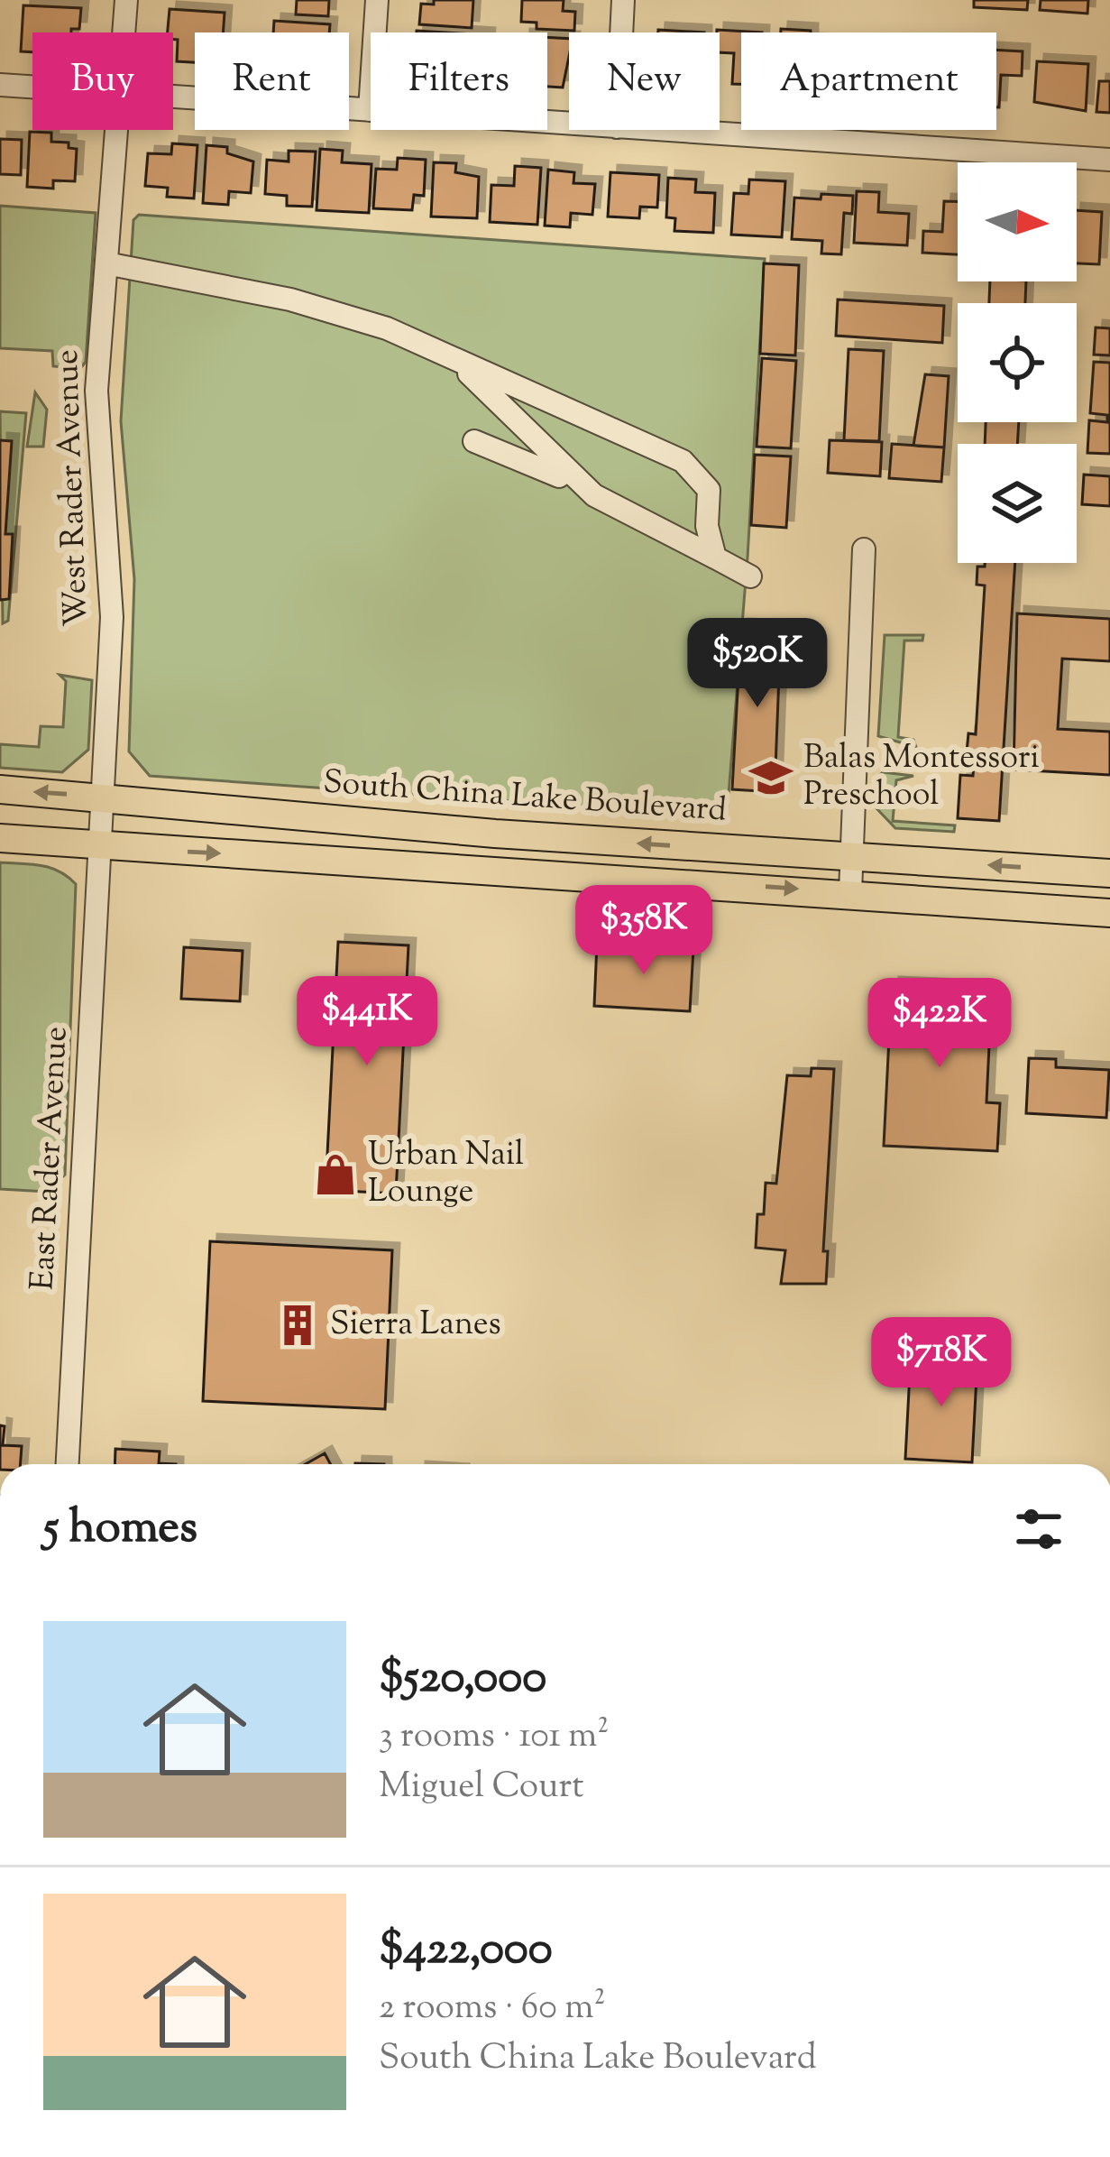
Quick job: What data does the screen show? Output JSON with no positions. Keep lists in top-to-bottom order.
{
  "streets": {
    "main road": ["South China Lake Boulevard"],
    "street": ["West Rader Avenue", "East Rader Avenue"]
  },
  "crossings": [
    ["West Rader Avenue", "South China Lake Boulevard"],
    ["West Rader Avenue", "East Rader Avenue"]
  ],
  "places": {
    "school or university": ["Balas Montessori Preschool"],
    "shop": ["Urban Nail Lounge"],
    "building": ["Sierra Lanes"]
  },
  "north": "right",
  "page": {
    "chip": [
      "Buy",
      "Rent",
      "Filters",
      "New",
      "Apartment"
    ],
    "price": [
      "$520K",
      "$358K",
      "$441K",
      "$422K",
      "$718K"
    ],
    "heading": "5 homes",
    "list": [
      {
        "name": "$520,000",
        "note": "3 rooms · 101 m² · Miguel Court"
      },
      {
        "name": "$422,000",
        "note": "2 rooms · 60 m² · South China Lake Boulevard"
      }
    ]
  }
}
